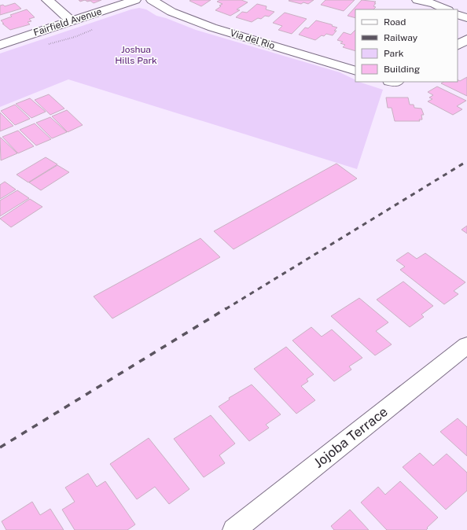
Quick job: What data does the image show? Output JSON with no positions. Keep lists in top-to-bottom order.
{
  "streets": {
    "street": ["Fairfield Avenue", "Via del Rio", "Jojoba Terrace"]
  },
  "parks": ["Joshua Hills Park"],
  "legend": [
    "Road",
    "Railway",
    "Park",
    "Building"
  ]
}
